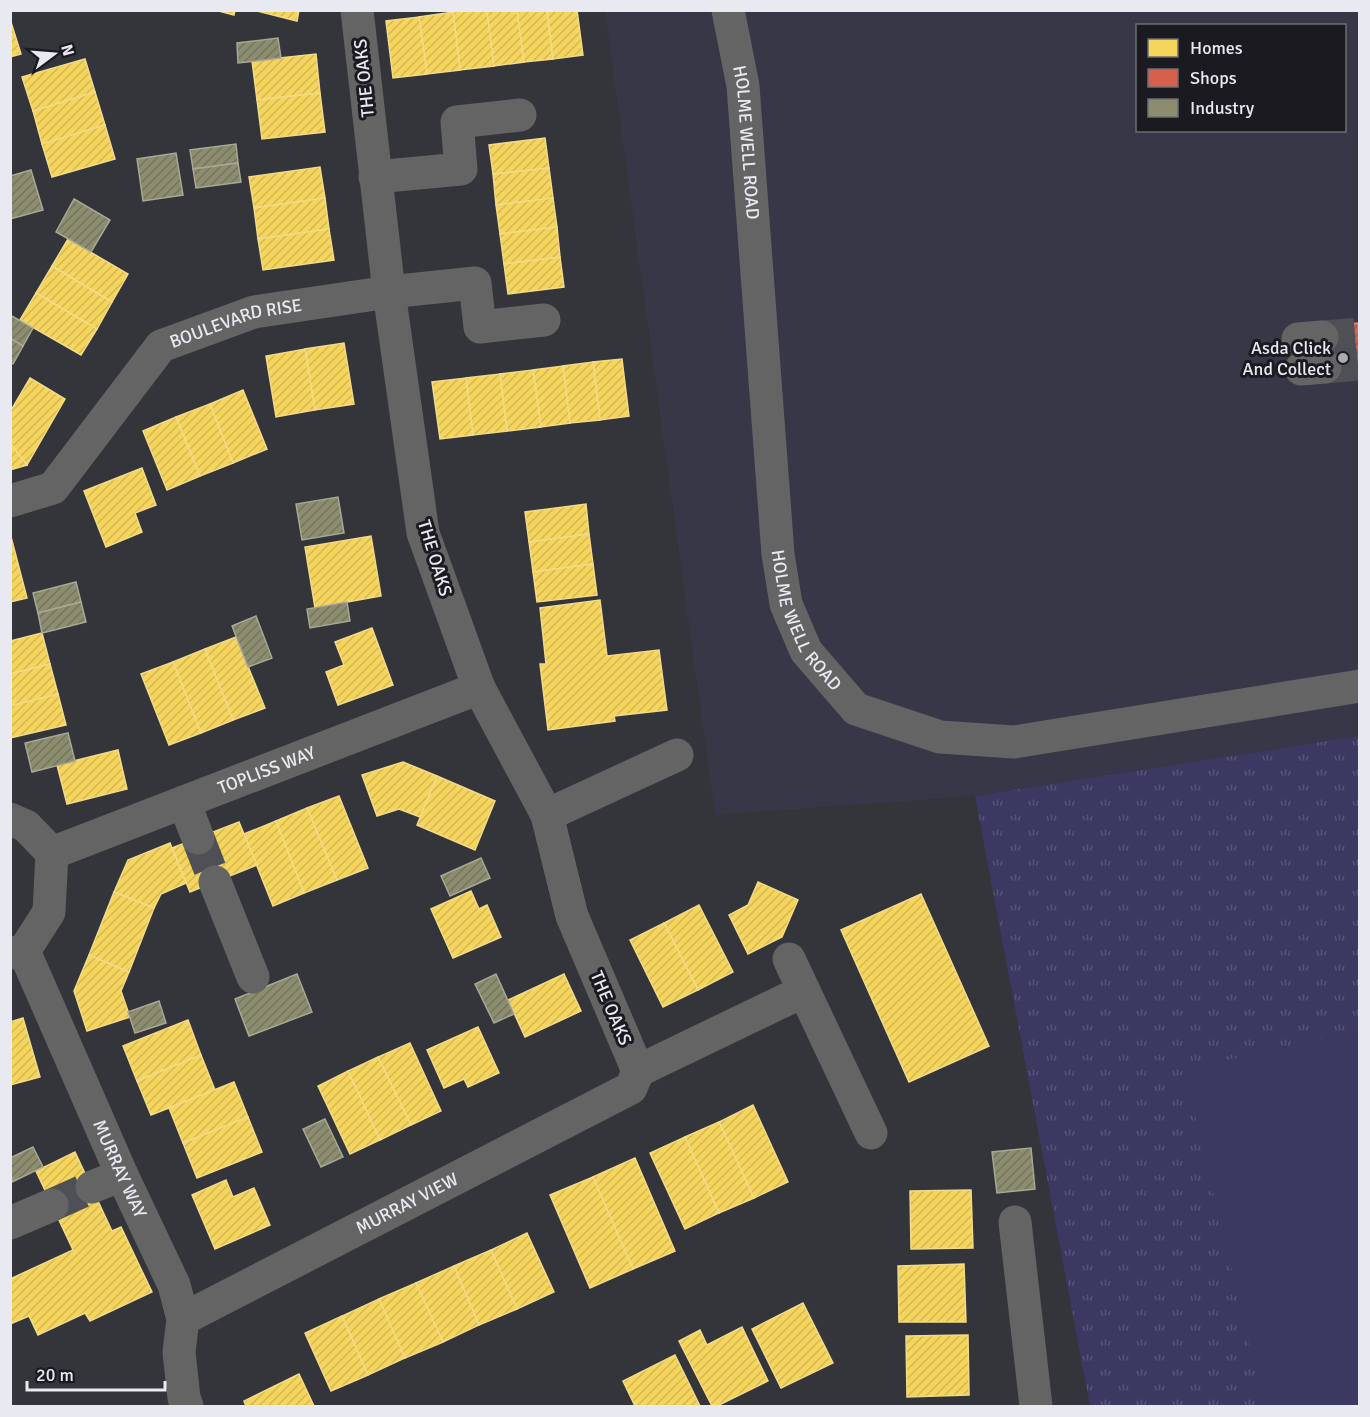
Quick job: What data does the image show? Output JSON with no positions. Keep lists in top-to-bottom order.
{
  "streets": {
    "street": [
      "THE OAKS",
      "HOLME WELL ROAD",
      "BOULEVARD RISE",
      "TOPLISS WAY",
      "MURRAY WAY",
      "MURRAY VIEW"
    ]
  },
  "crossings": [
    ["THE OAKS", "BOULEVARD RISE"],
    ["THE OAKS", "TOPLISS WAY"],
    ["THE OAKS", "MURRAY VIEW"],
    ["MURRAY WAY", "MURRAY VIEW"]
  ],
  "places": ["Asda Click And Collect"],
  "legend": ["Homes", "Shops", "Industry"],
  "scale_bar": "20 m",
  "north": "right"
}
